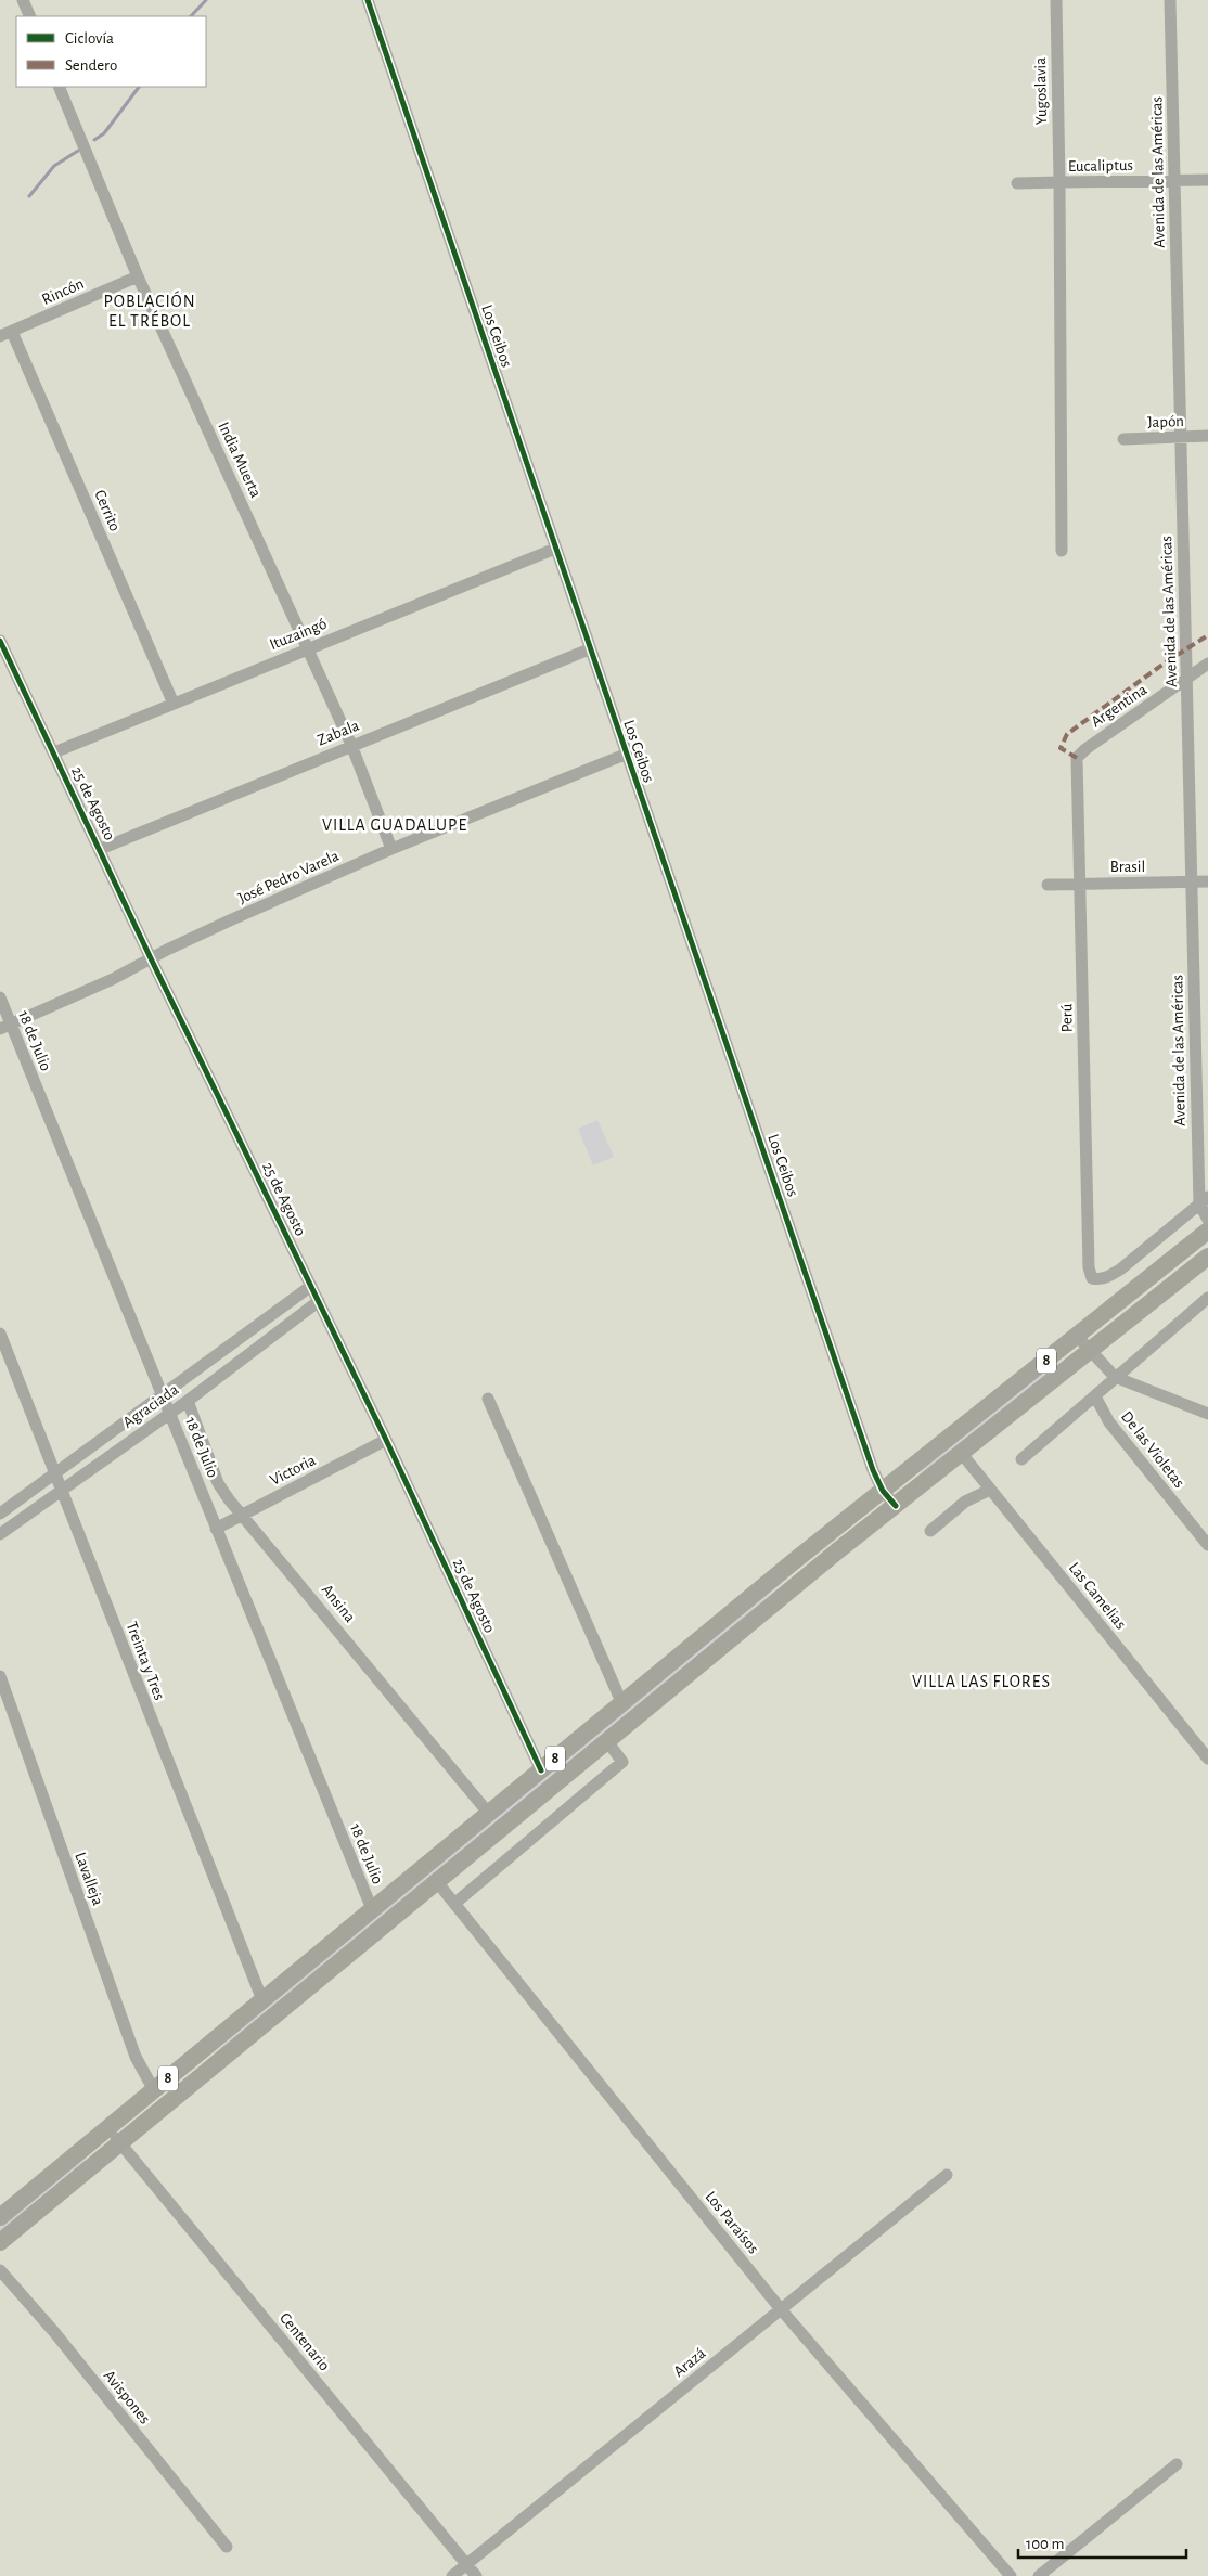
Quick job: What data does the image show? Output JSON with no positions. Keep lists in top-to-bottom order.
{
  "streets": {
    "highway": ["8"],
    "street": [
      "Yugoslavia",
      "Eucaliptus",
      "Avenida de las Américas",
      "Rincón",
      "Los Ceibos",
      "Japón",
      "India Muerta",
      "Cerrito",
      "Ituzaingó",
      "Argentina",
      "Zabala",
      "25 de Agosto",
      "Brasil",
      "José Pedro Varela",
      "Perú",
      "18 de Julio",
      "Agraciada",
      "De las Violetas",
      "Victoria",
      "Las Camelias",
      "Ansina",
      "Treinta y Tres",
      "Lavalleja",
      "Los Paraísos",
      "Centenario",
      "Arazá",
      "Avispones"
    ]
  },
  "crossings": [
    ["Yugoslavia", "Eucaliptus"],
    ["Eucaliptus", "Avenida de las Américas"],
    ["Avenida de las Américas", "Japón"],
    ["Avenida de las Américas", "Argentina"],
    ["Avenida de las Américas", "Brasil"],
    ["Avenida de las Américas", "Perú"],
    ["Rincón", "India Muerta"],
    ["Rincón", "Cerrito"],
    ["Los Ceibos", "Ituzaingó"],
    ["Los Ceibos", "Zabala"],
    ["Los Ceibos", "José Pedro Varela"],
    ["Los Ceibos", "8"],
    ["India Muerta", "Ituzaingó"],
    ["India Muerta", "Zabala"],
    ["India Muerta", "José Pedro Varela"],
    ["Cerrito", "Ituzaingó"],
    ["Ituzaingó", "25 de Agosto"],
    ["Argentina", "Perú"],
    ["Zabala", "25 de Agosto"],
    ["25 de Agosto", "José Pedro Varela"],
    ["25 de Agosto", "8"],
    ["25 de Agosto", "Agraciada"],
    ["25 de Agosto", "Victoria"],
    ["Brasil", "Perú"],
    ["José Pedro Varela", "18 de Julio"],
    ["18 de Julio", "8"],
    ["18 de Julio", "Agraciada"],
    ["18 de Julio", "Victoria"],
    ["8", "Las Camelias"],
    ["8", "Ansina"],
    ["8", "Treinta y Tres"],
    ["8", "Lavalleja"],
    ["8", "Los Paraísos"],
    ["8", "Centenario"],
    ["Agraciada", "Ansina"],
    ["Agraciada", "Treinta y Tres"],
    ["Victoria", "Ansina"],
    ["Los Paraísos", "Arazá"],
    ["Centenario", "Arazá"]
  ],
  "districts": ["POBLACIÓN EL TRÉBOL", "VILLA GUADALUPE", "VILLA LAS FLORES"],
  "legend": ["Ciclovía", "Sendero"],
  "scale_bar": "100 m"
}
